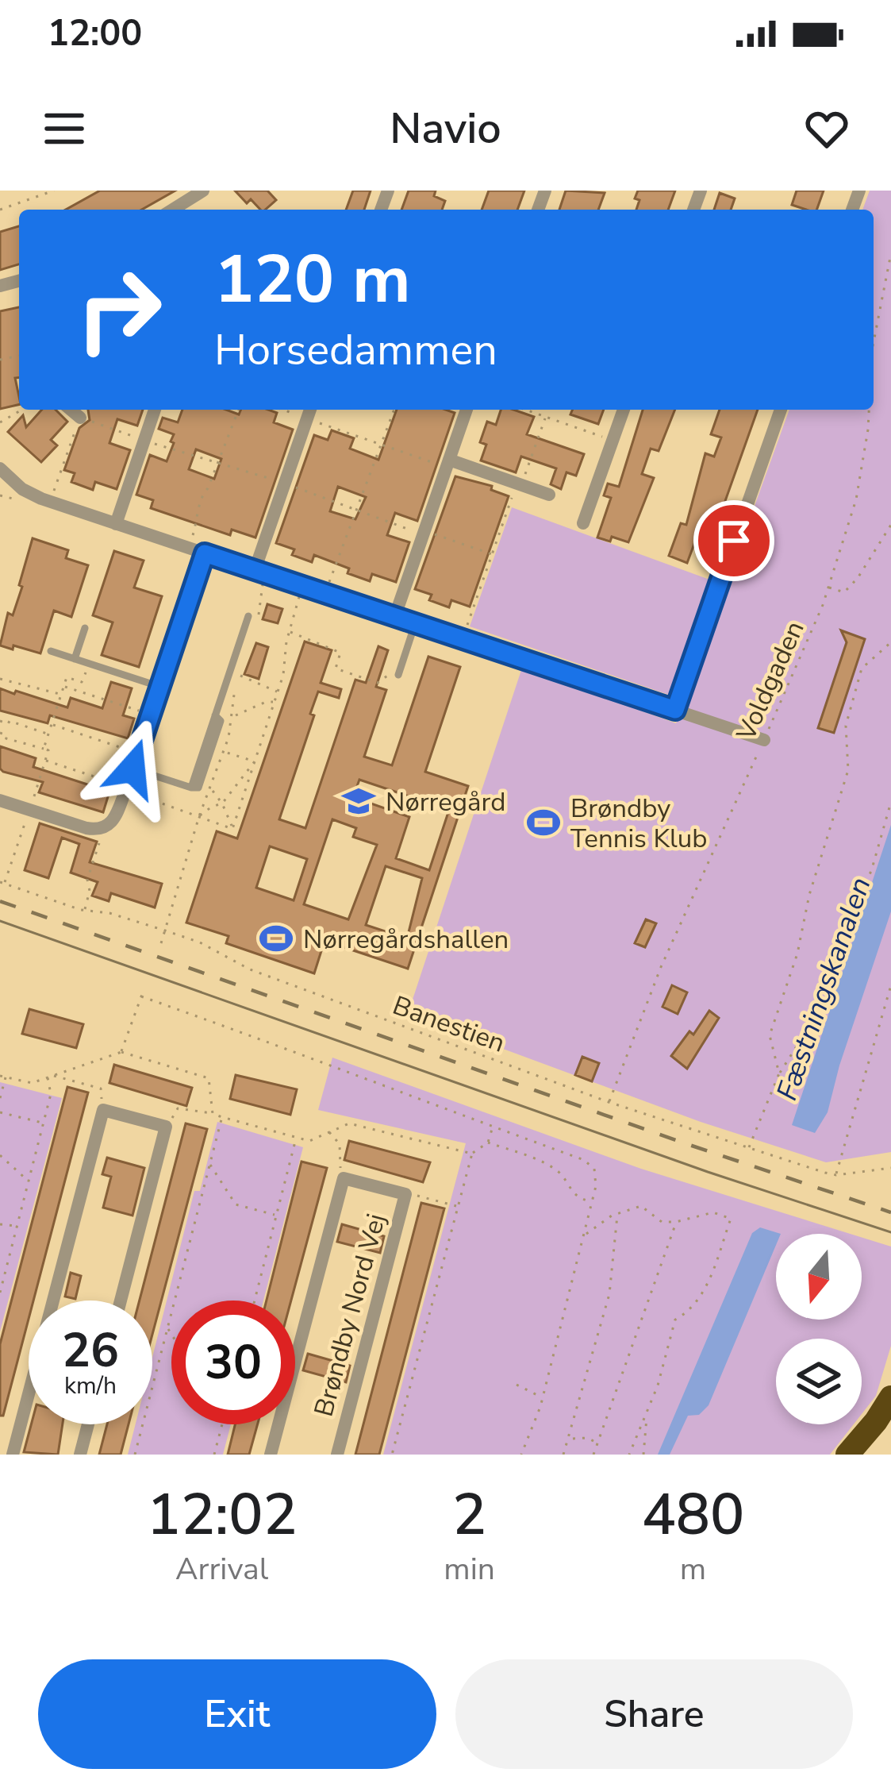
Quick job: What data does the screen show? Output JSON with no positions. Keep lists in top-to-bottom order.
{
  "streets": {
    "street": ["Brøndby Nord Vej"],
    "path": ["Voldgaden", "Banestien"]
  },
  "crossings": [
    ["Voldgaden", "Banestien"]
  ],
  "water": ["Fæstningskanalen"],
  "places": {
    "school or university": ["Nørregård"],
    "sports": ["Brøndby Tennis Klub", "Nørregårdshallen"]
  },
  "north": "bottom",
  "page": {
    "status": "12:00",
    "header": "Navio",
    "turn": ["120 m", "Horsedammen"],
    "speed": "26 km/h",
    "limit": "30",
    "eta": [
      "12:02",
      "Arrival",
      "2",
      "min",
      "480",
      "m"
    ],
    "buttons": ["Exit", "Share"]
  }
}
